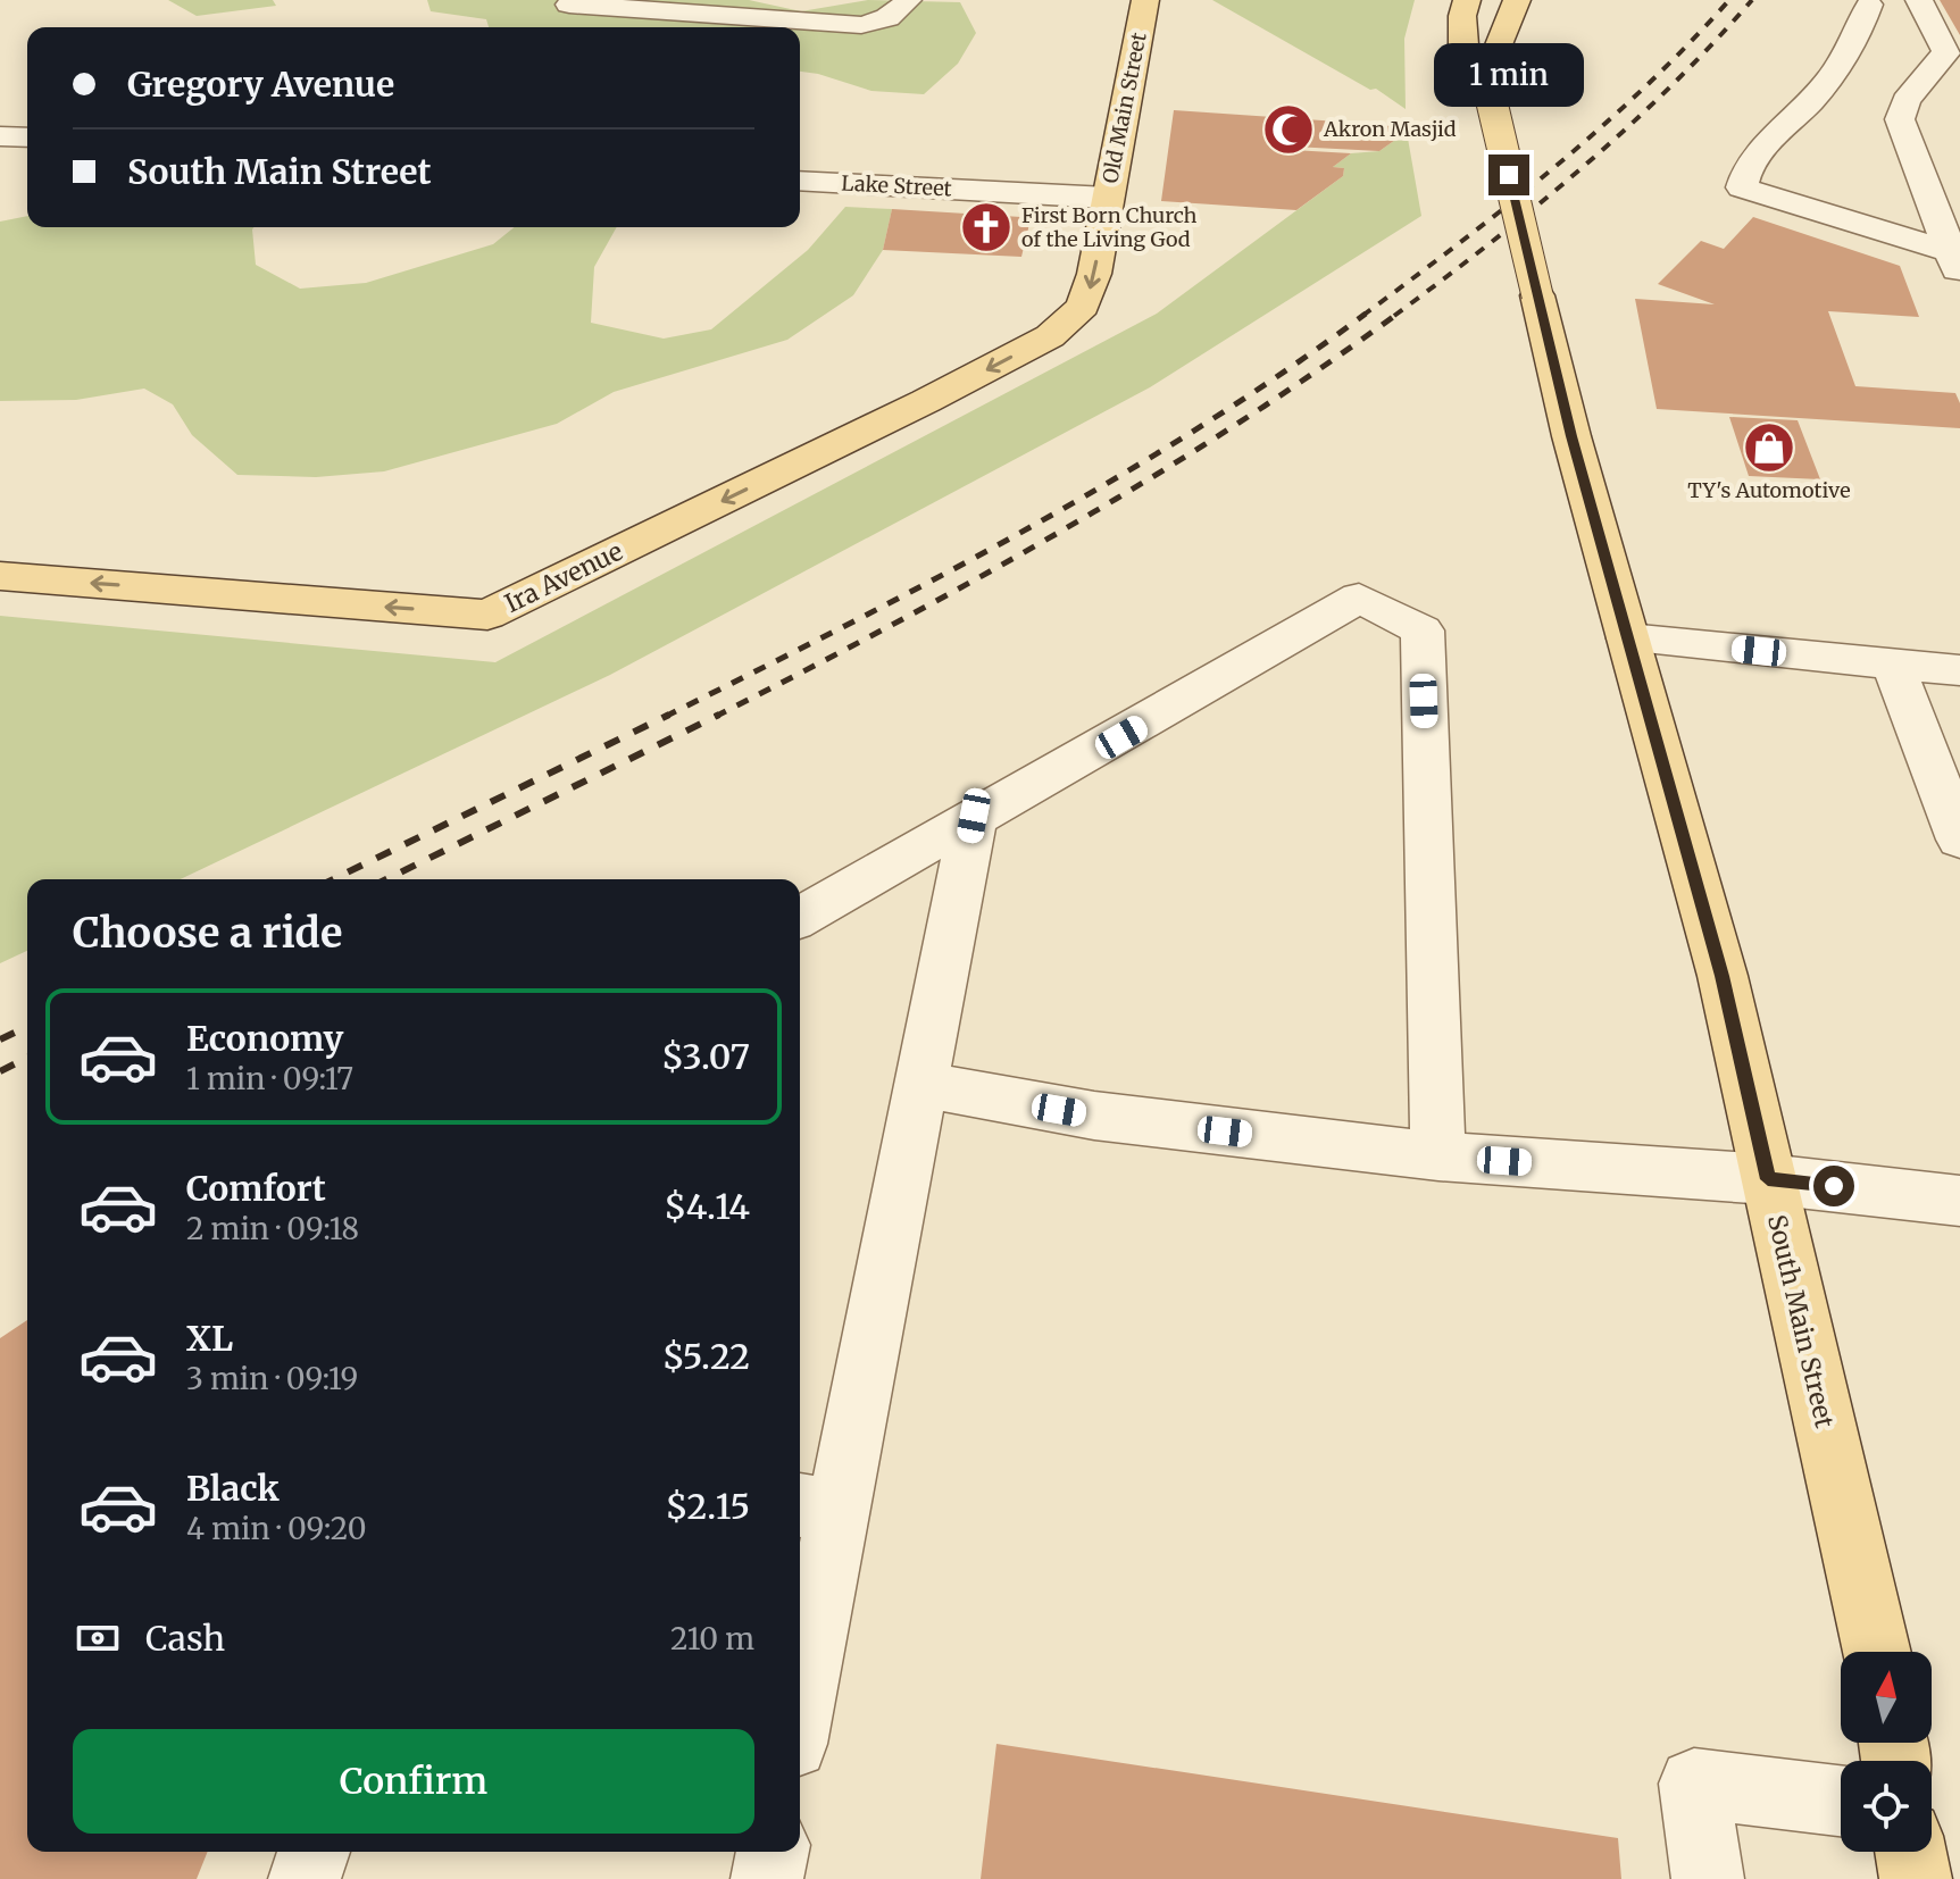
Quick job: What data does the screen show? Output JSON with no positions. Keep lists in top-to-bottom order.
{
  "streets": {
    "main road": ["Old Main Street", "Ira Avenue", "South Main Street"],
    "street": ["Lake Street"]
  },
  "crossings": [
    ["Old Main Street", "Lake Street"],
    ["Old Main Street", "Ira Avenue"]
  ],
  "one_way": ["Old Main Street", "Ira Avenue"],
  "places": {
    "mosque": ["Akron Masjid"],
    "church": ["First Born Church of the Living God"],
    "shop": ["TY's Automotive"]
  },
  "north": "top",
  "page": {
    "banner": ["Gregory Avenue", "South Main Street"],
    "bubble": "1 min",
    "heading": "Choose a ride",
    "list": [
      {
        "name": "Economy",
        "note": "1 min · 09:17",
        "value": "$3.07"
      },
      {
        "name": "Comfort",
        "note": "2 min · 09:18",
        "value": "$4.14"
      },
      {
        "name": "XL",
        "note": "3 min · 09:19",
        "value": "$5.22"
      },
      {
        "name": "Black",
        "note": "4 min · 09:20",
        "value": "$2.15"
      }
    ],
    "pay": ["Cash", "210 m"],
    "buttons": "Confirm"
  }
}
